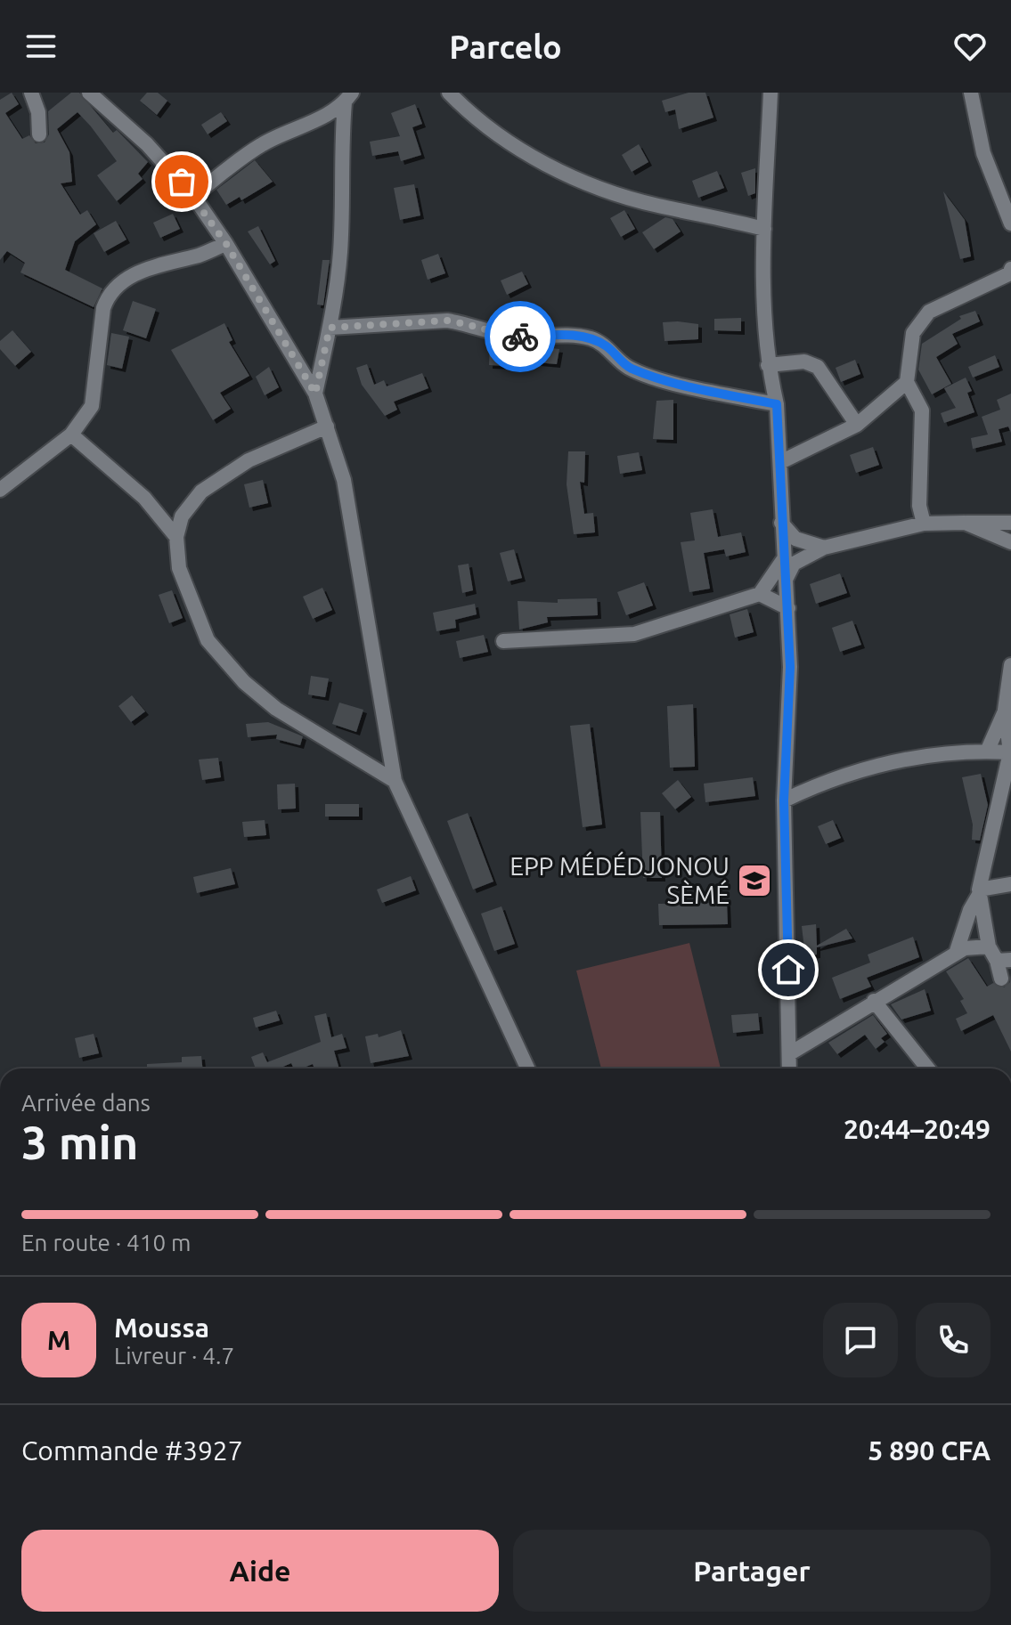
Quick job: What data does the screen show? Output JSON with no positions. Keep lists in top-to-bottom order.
{
  "places": {
    "school or university": ["EPP MÉDÉDJONOU SÈMÉ"]
  },
  "page": {
    "header": "Parcelo",
    "heading": ["3 min", "Arrivée dans", "20:44–20:49"],
    "panel": [
      "Moussa",
      "Livreur · 4.7",
      "Commande #3927",
      "5 890 CFA"
    ],
    "bar": "En route · 410 m",
    "round": "M",
    "buttons": ["Aide", "Partager"]
  }
}
